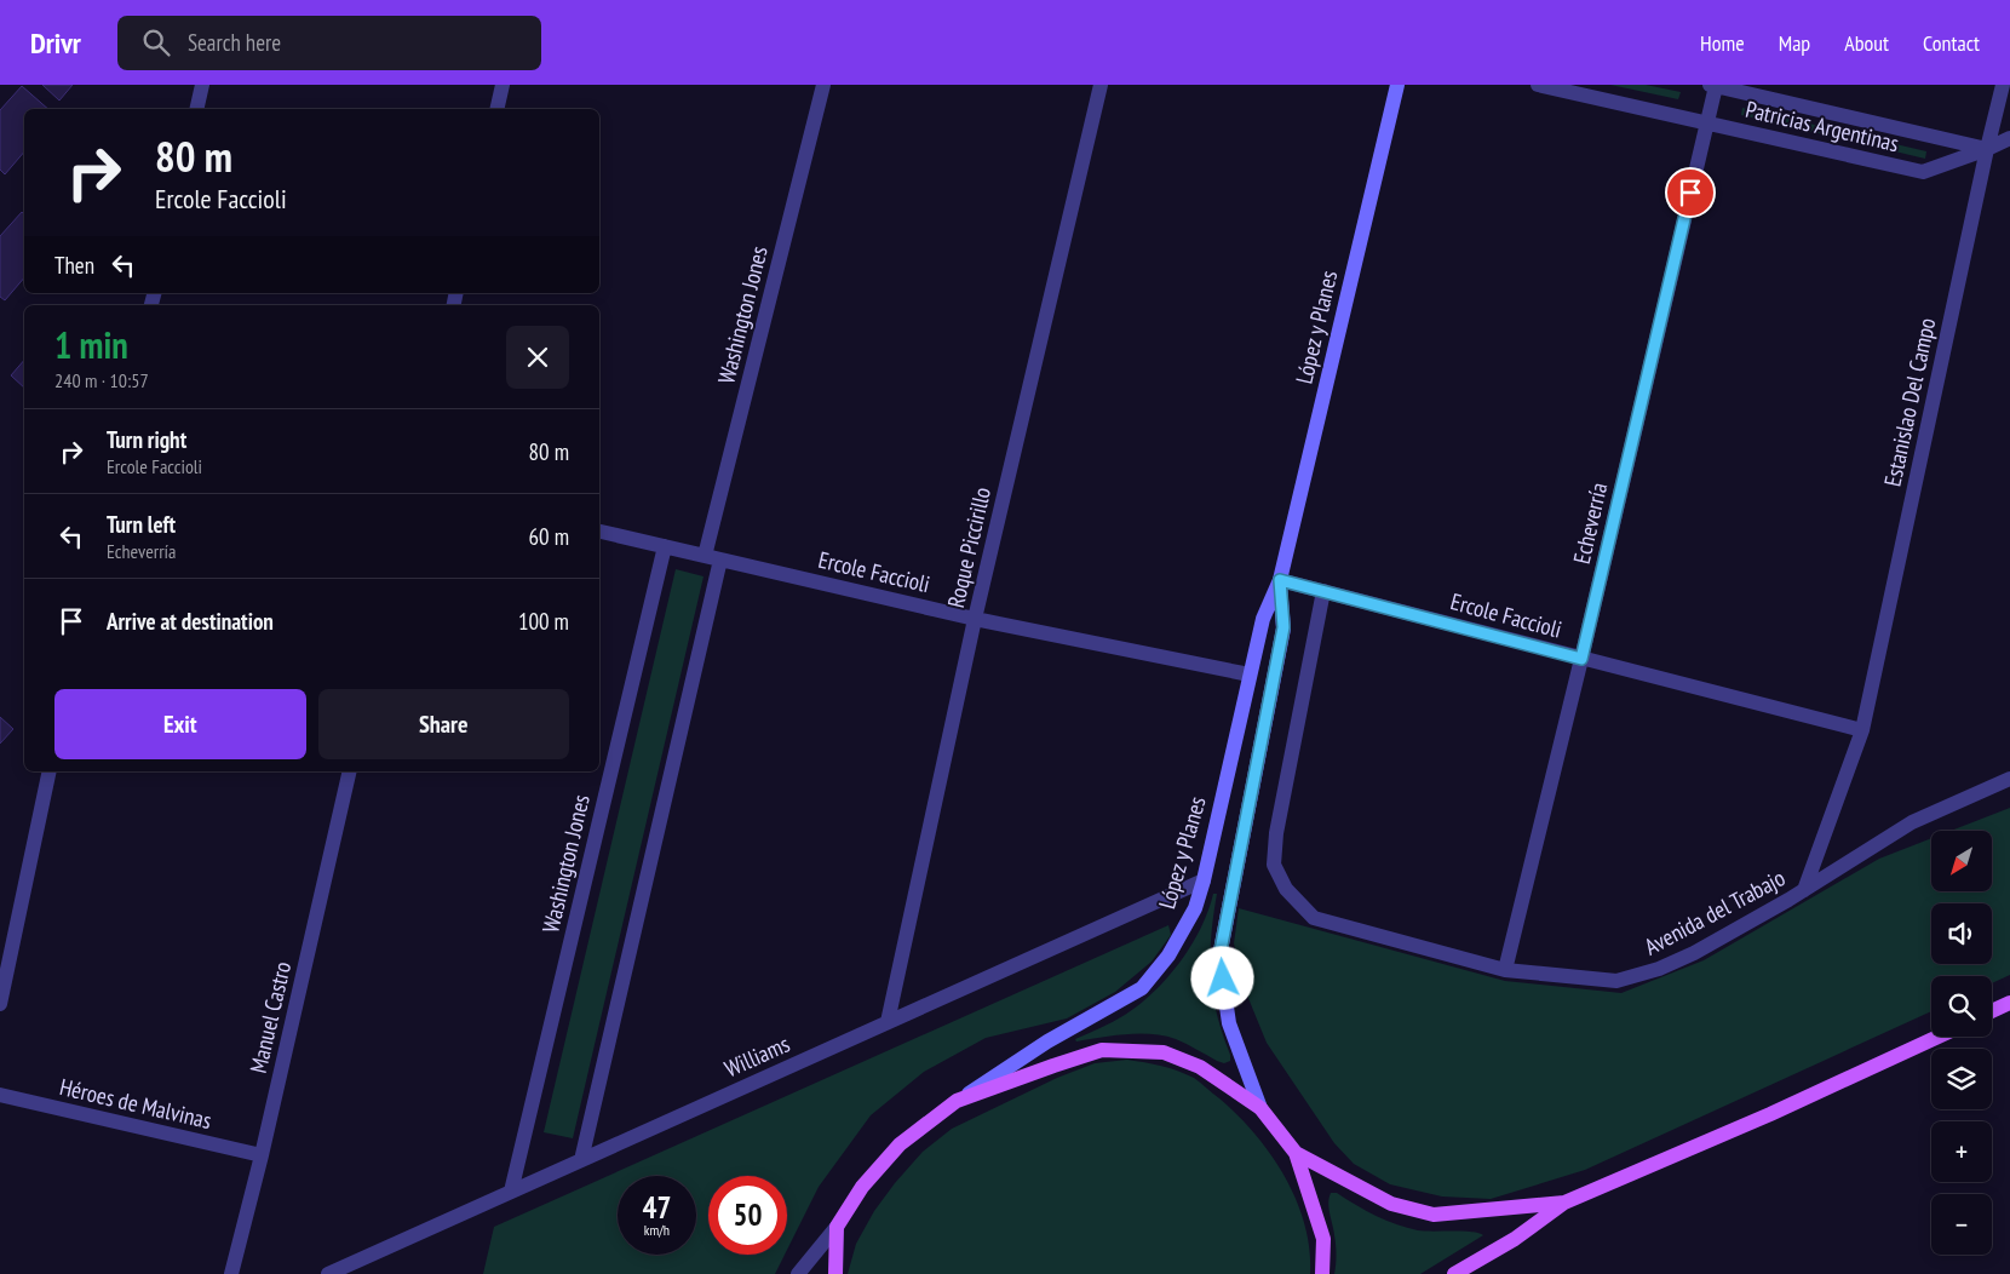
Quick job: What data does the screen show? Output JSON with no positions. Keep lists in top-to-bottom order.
{
  "streets": {
    "main road": ["López y Planes"],
    "street": [
      "Patricias Argentinas",
      "Washington Jones",
      "Estanislao Del Campo",
      "Echeverría",
      "Roque Piccirillo",
      "Ercole Faccioli",
      "Avenida del Trabajo",
      "Manuel Castro",
      "Williams",
      "Héroes de Malvinas"
    ]
  },
  "crossings": [
    ["Patricias Argentinas", "Estanislao Del Campo"],
    ["Patricias Argentinas", "Echeverría"],
    ["Washington Jones", "Ercole Faccioli"],
    ["Washington Jones", "Williams"],
    ["López y Planes", "Ercole Faccioli"],
    ["López y Planes", "Williams"],
    ["Estanislao Del Campo", "Ercole Faccioli"],
    ["Estanislao Del Campo", "Avenida del Trabajo"],
    ["Echeverría", "Ercole Faccioli"],
    ["Echeverría", "Avenida del Trabajo"],
    ["Roque Piccirillo", "Ercole Faccioli"],
    ["Roque Piccirillo", "Williams"],
    ["Ercole Faccioli", "Avenida del Trabajo"],
    ["Manuel Castro", "Héroes de Malvinas"]
  ],
  "north": "bottom left",
  "page": {
    "header": "Drivr",
    "search": "Search here",
    "nav": [
      "Home",
      "Map",
      "About",
      "Contact"
    ],
    "turn": ["80 m", "Ercole Faccioli"],
    "then": "Then",
    "heading": ["1 min", "240 m · 10:57"],
    "list": [
      {
        "name": "Turn right",
        "note": "Ercole Faccioli",
        "value": "80 m"
      },
      {
        "name": "Turn left",
        "note": "Echeverría",
        "value": "60 m"
      },
      {
        "name": "Arrive at destination",
        "value": "100 m"
      }
    ],
    "buttons": ["Exit", "Share"],
    "map_buttons": ["+", "−"],
    "speed": "47 km/h",
    "limit": "50"
  }
}
